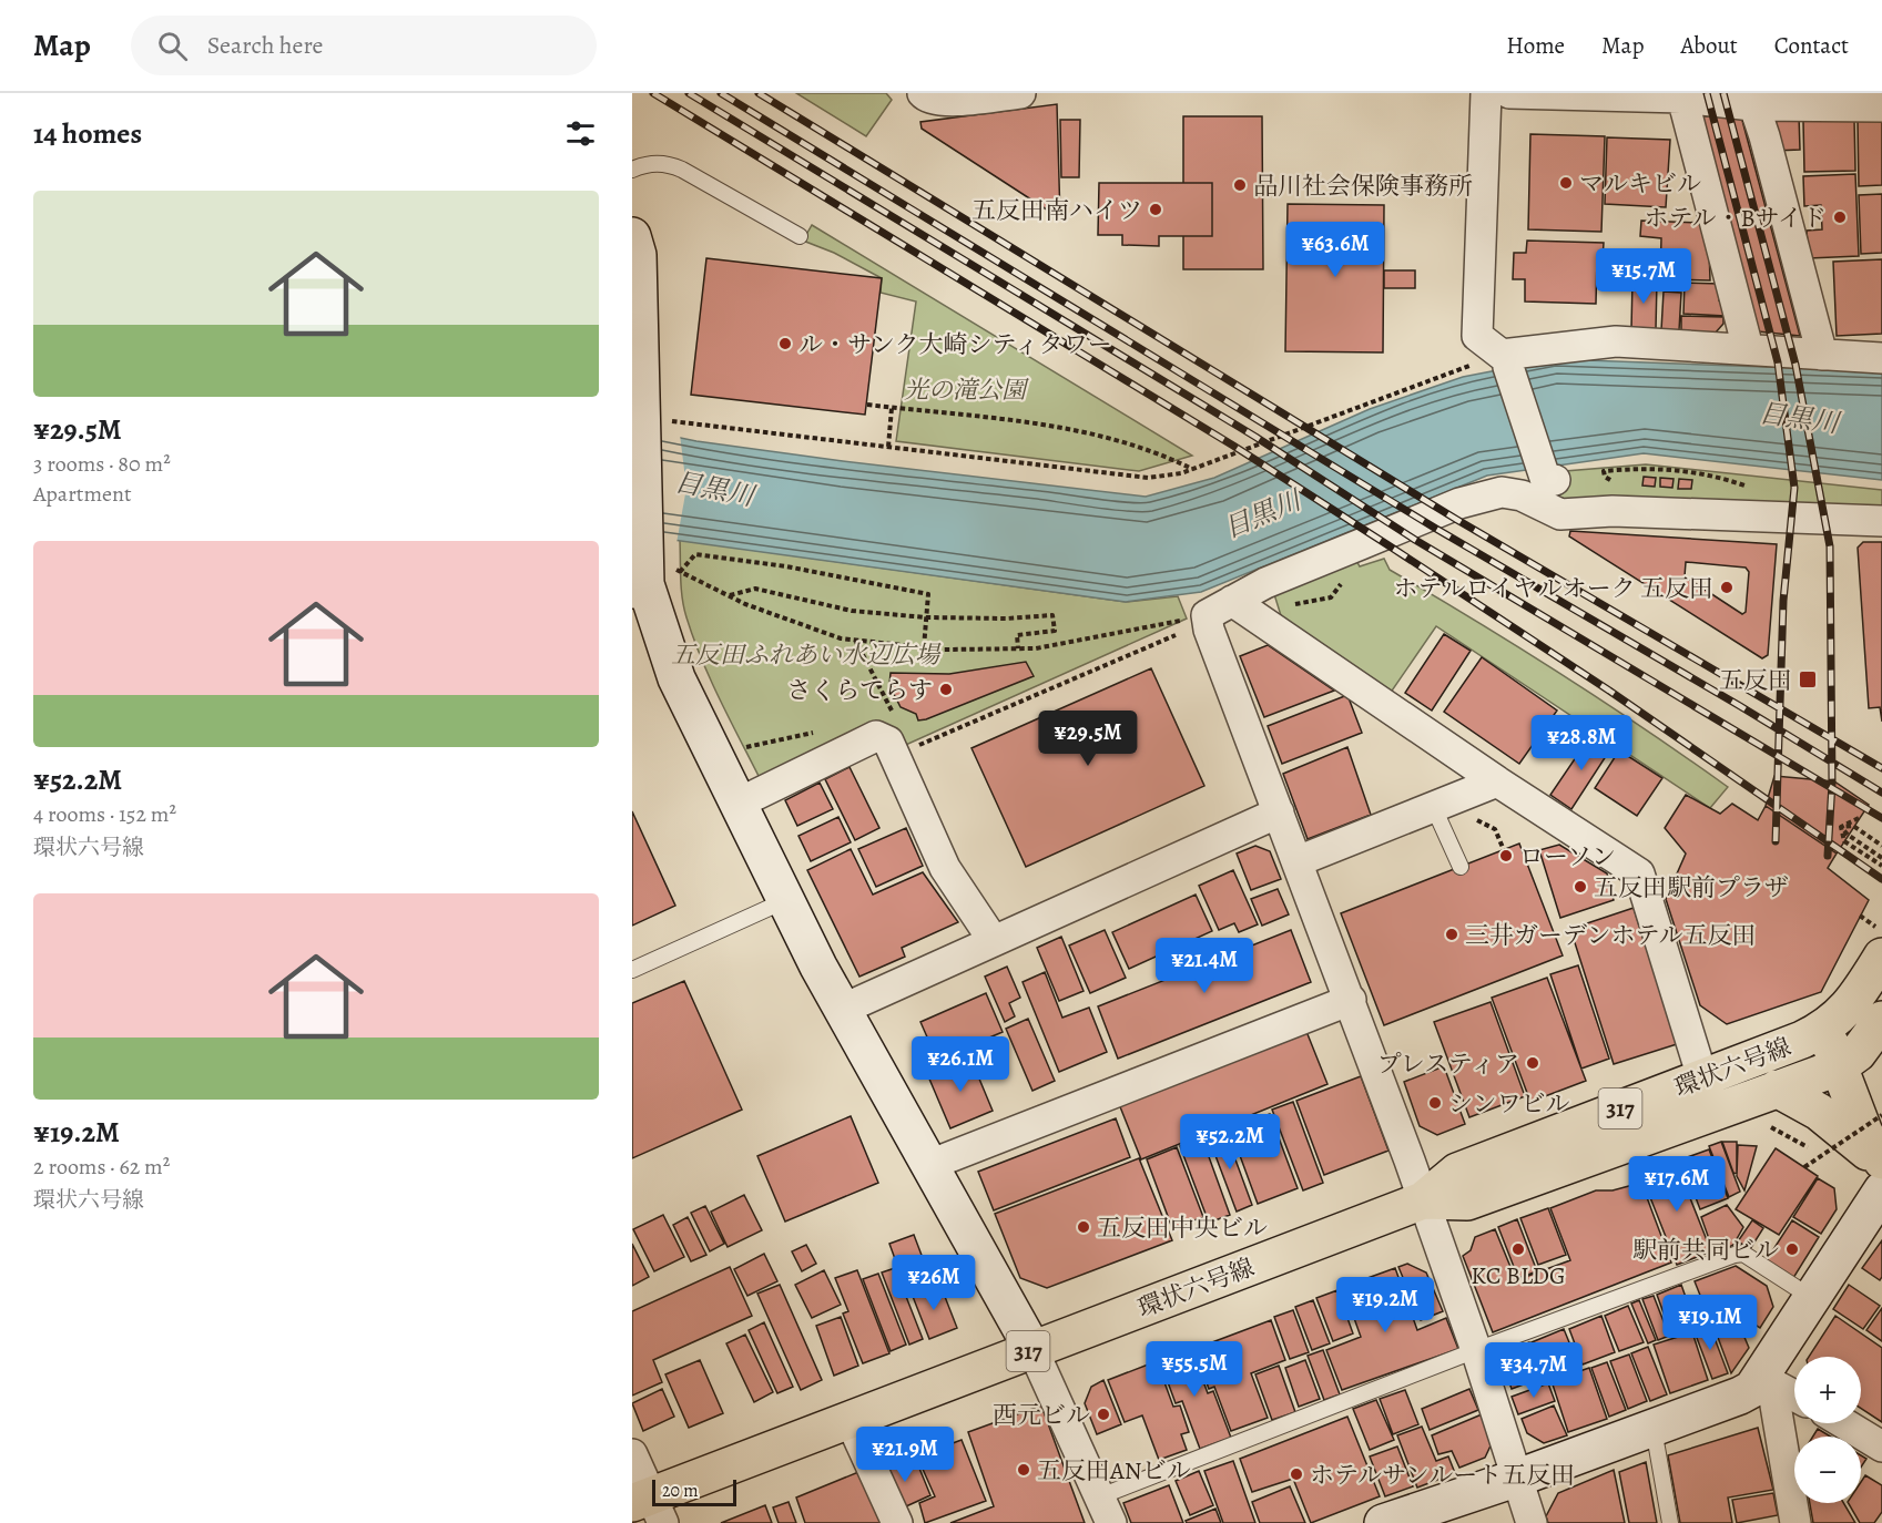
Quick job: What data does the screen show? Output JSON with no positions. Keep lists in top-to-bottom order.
{
  "streets": {
    "main road": ["環状六号線", "317"]
  },
  "water": ["目黒川"],
  "parks": ["光の滝公園", "五反田ふれあい水辺広場"],
  "places": {
    "other": [
      "マルキビル",
      "品川社会保険事務所",
      "五反田南ハイツ",
      "ホテル・Bサイド",
      "ル・サンク大崎シティタワー",
      "ホテルロイヤルオーク 五反田",
      "さくらてらす",
      "ローソン",
      "五反田駅前プラザ",
      "三井ガーデンホテル五反田",
      "プレスティア",
      "シンワビル",
      "五反田中央ビル",
      "KC BLDG",
      "駅前共同ビル",
      "西元ビル",
      "五反田ANビル",
      "ホテルサンルート五反田"
    ],
    "transit": ["五反田"]
  },
  "scale_bar": "20 m",
  "page": {
    "header": "Map",
    "search": "Search here",
    "nav": [
      "Home",
      "Map",
      "About",
      "Contact"
    ],
    "heading": "14 homes",
    "list": [
      {
        "name": "¥29.5M",
        "note": "3 rooms · 80 m² · Apartment"
      },
      {
        "name": "¥52.2M",
        "note": "4 rooms · 152 m² · 環状六号線"
      },
      {
        "name": "¥19.2M",
        "note": "2 rooms · 62 m² · 環状六号線"
      }
    ],
    "price": [
      "¥63.6M",
      "¥15.7M",
      "¥29.5M",
      "¥28.8M",
      "¥21.4M",
      "¥26.1M",
      "¥52.2M",
      "¥17.6M",
      "¥26M",
      "¥19.2M",
      "¥19.1M",
      "¥55.5M",
      "¥34.7M",
      "¥21.9M"
    ],
    "map_buttons": ["+", "−"],
    "scale": "20 m"
  }
}
